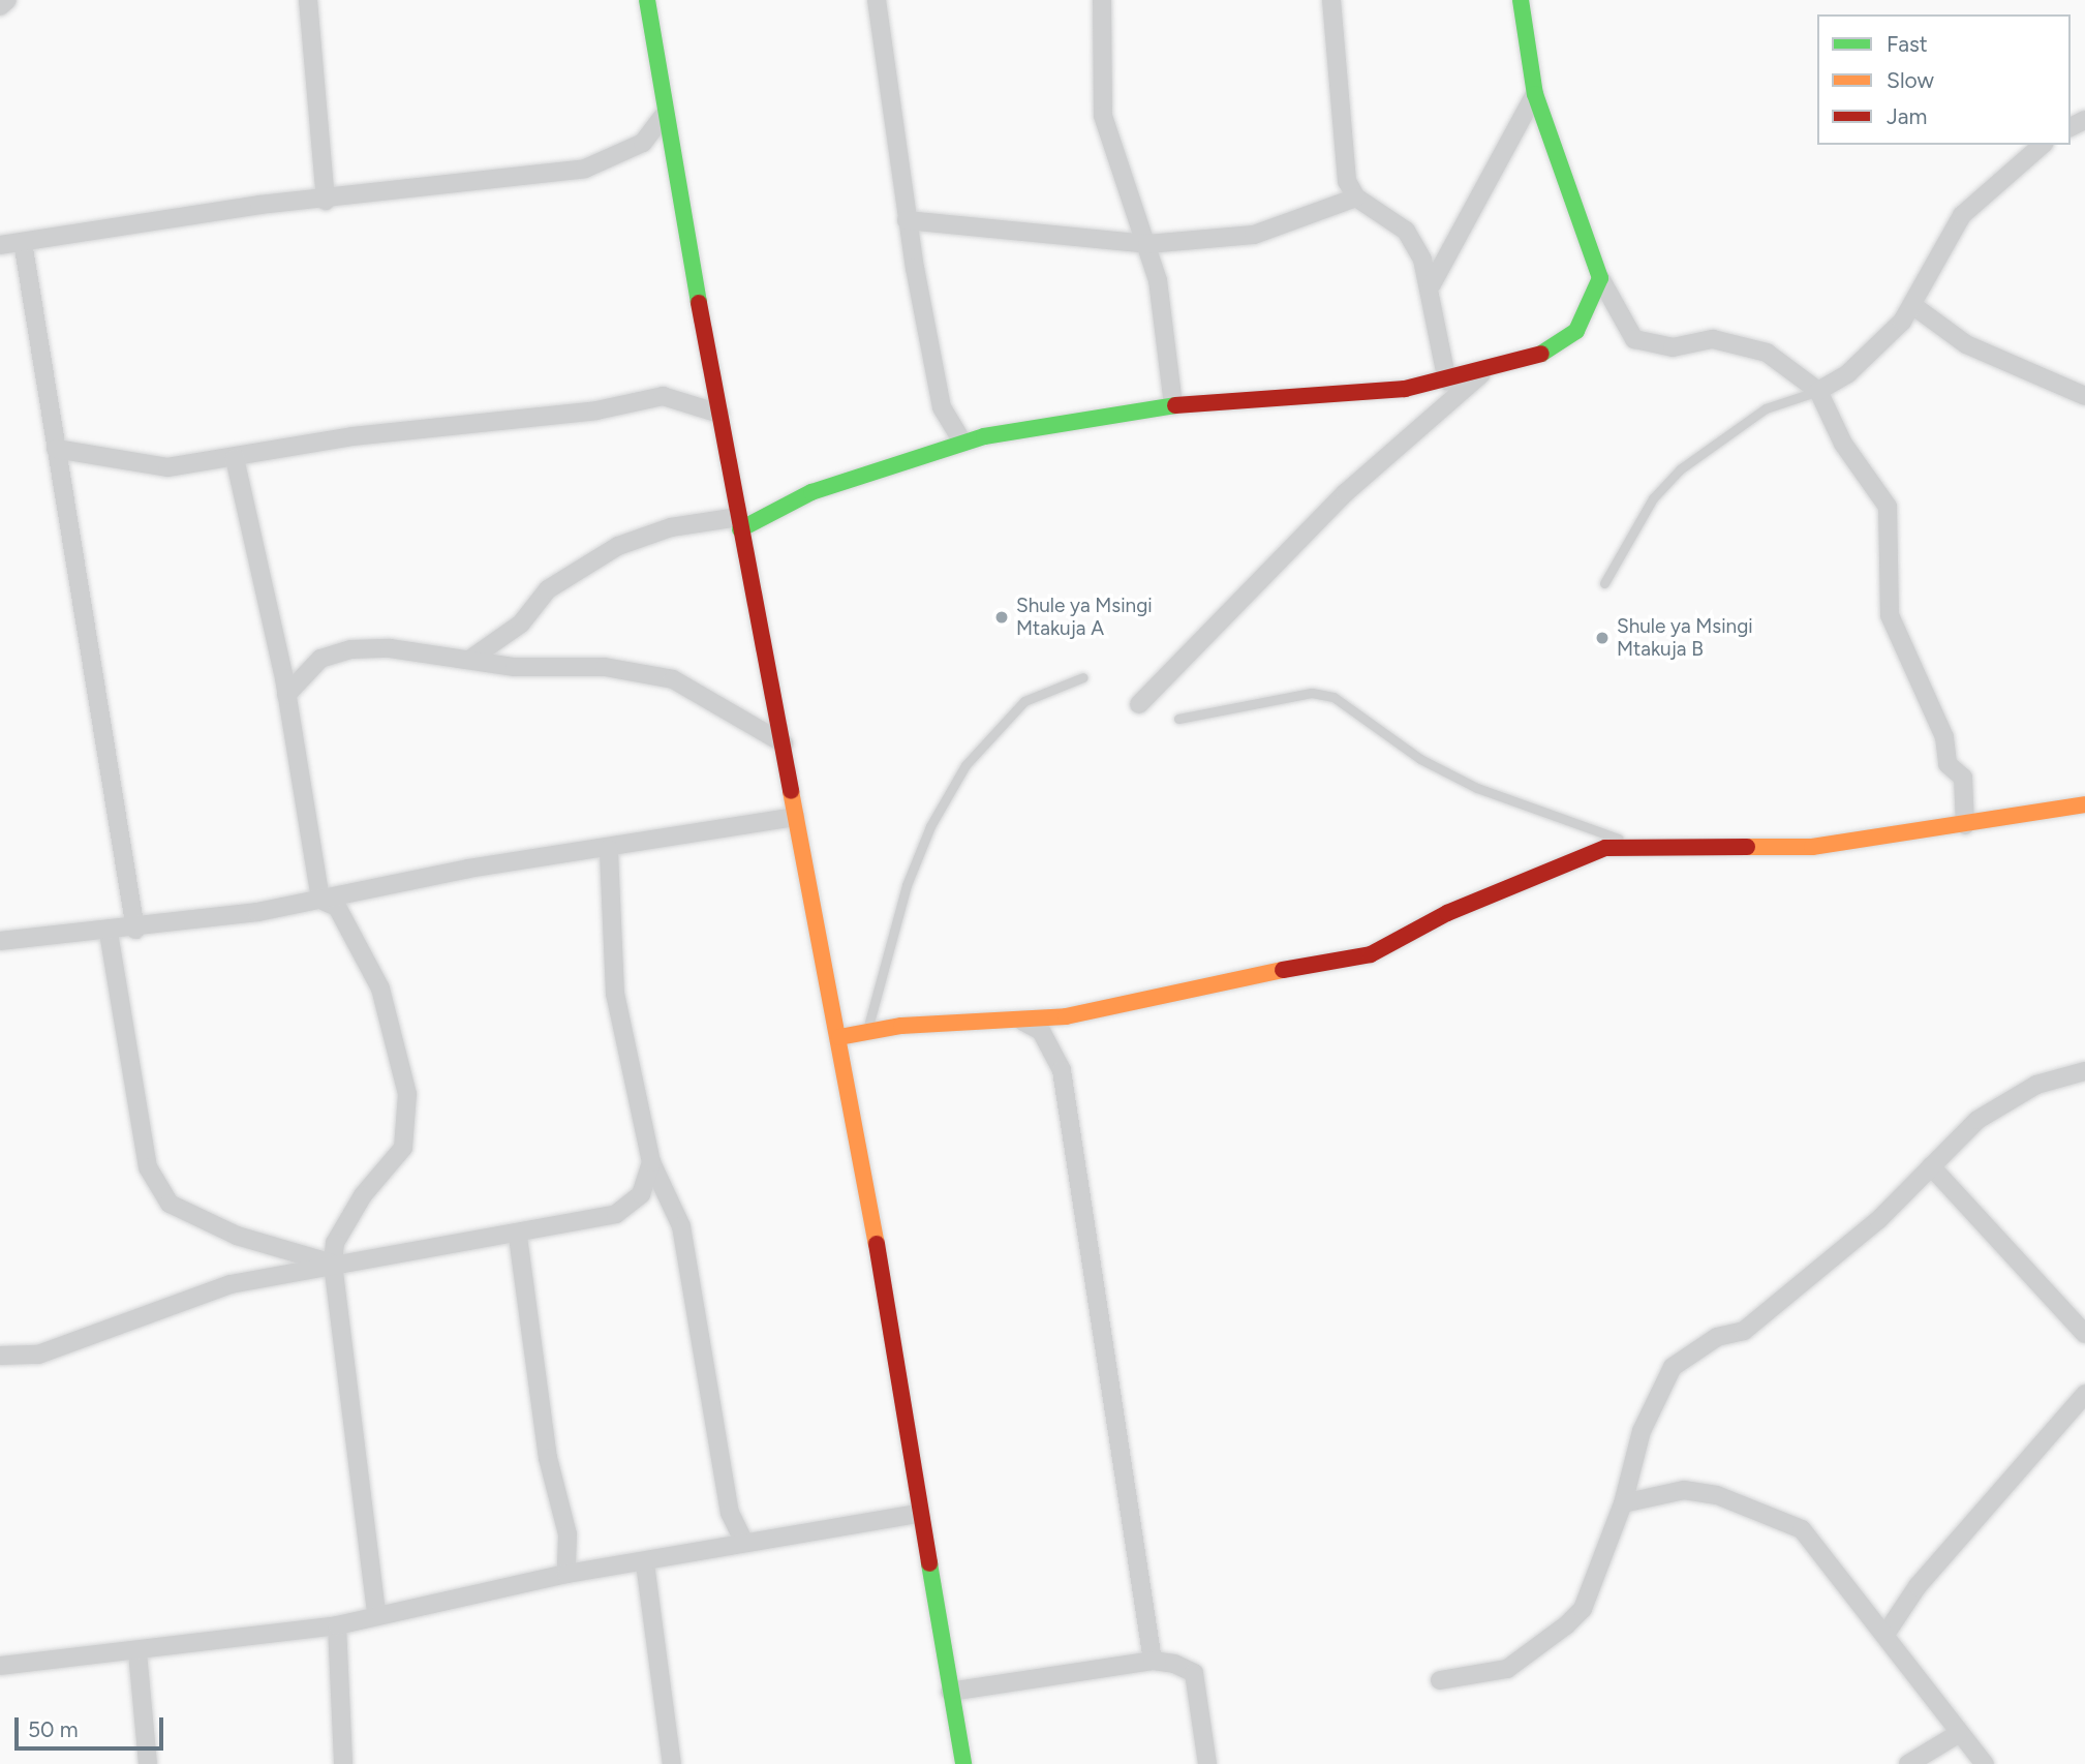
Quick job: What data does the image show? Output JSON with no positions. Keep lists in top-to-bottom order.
{
  "places": ["Shule ya Msingi Mtakuja A", "Shule ya Msingi Mtakuja B"],
  "legend": ["Fast", "Slow", "Jam"],
  "scale_bar": "50 m"
}
